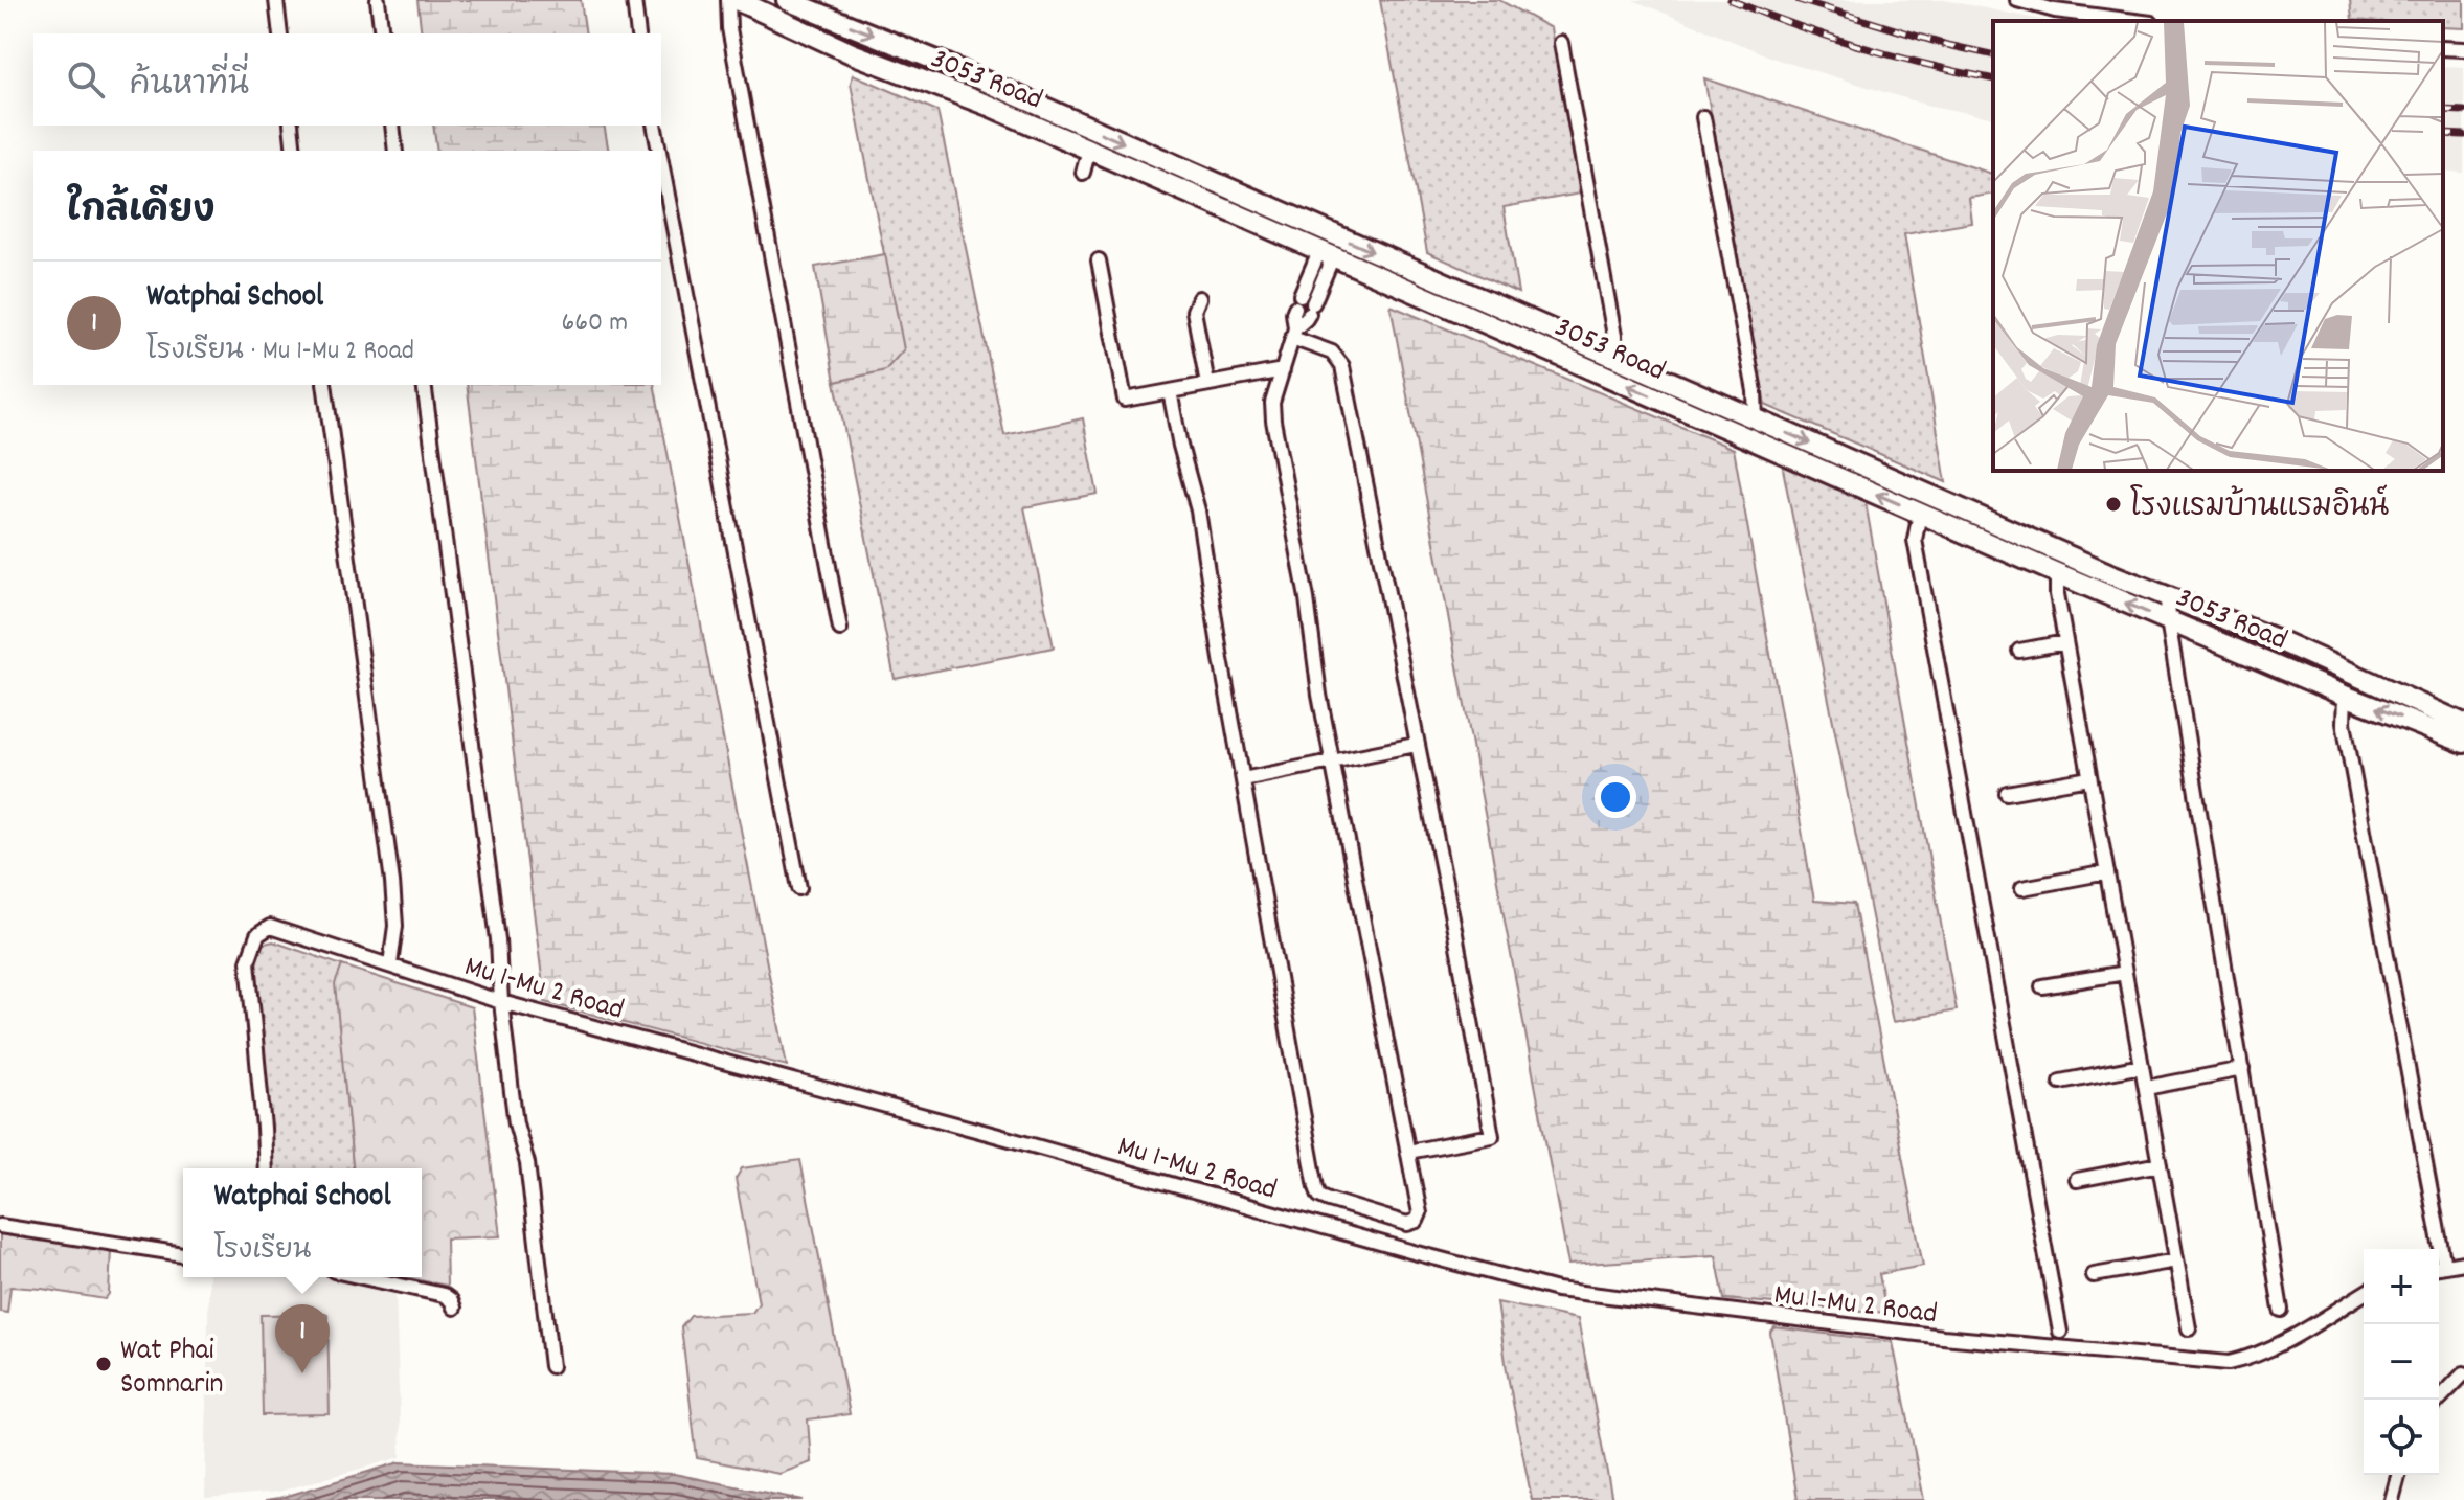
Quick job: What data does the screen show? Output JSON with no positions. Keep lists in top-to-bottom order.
{
  "streets": {
    "main road": ["3053 Road"],
    "street": ["Mu 1-Mu 2 Road"]
  },
  "places": ["โรงแรมบ้านแรมอินน์", "Wat Phai Somnarin"],
  "page": {
    "search": "ค้นหาที่นี่",
    "heading": "ใกล้เคียง",
    "list": [
      {
        "mark": "1",
        "name": "Watphai School",
        "note": "โรงเรียน · Mu 1-Mu 2 Road",
        "value": "660 m"
      }
    ],
    "popup": ["Watphai School", "โรงเรียน"],
    "map_buttons": ["+", "−"],
    "pins": "1"
  }
}
